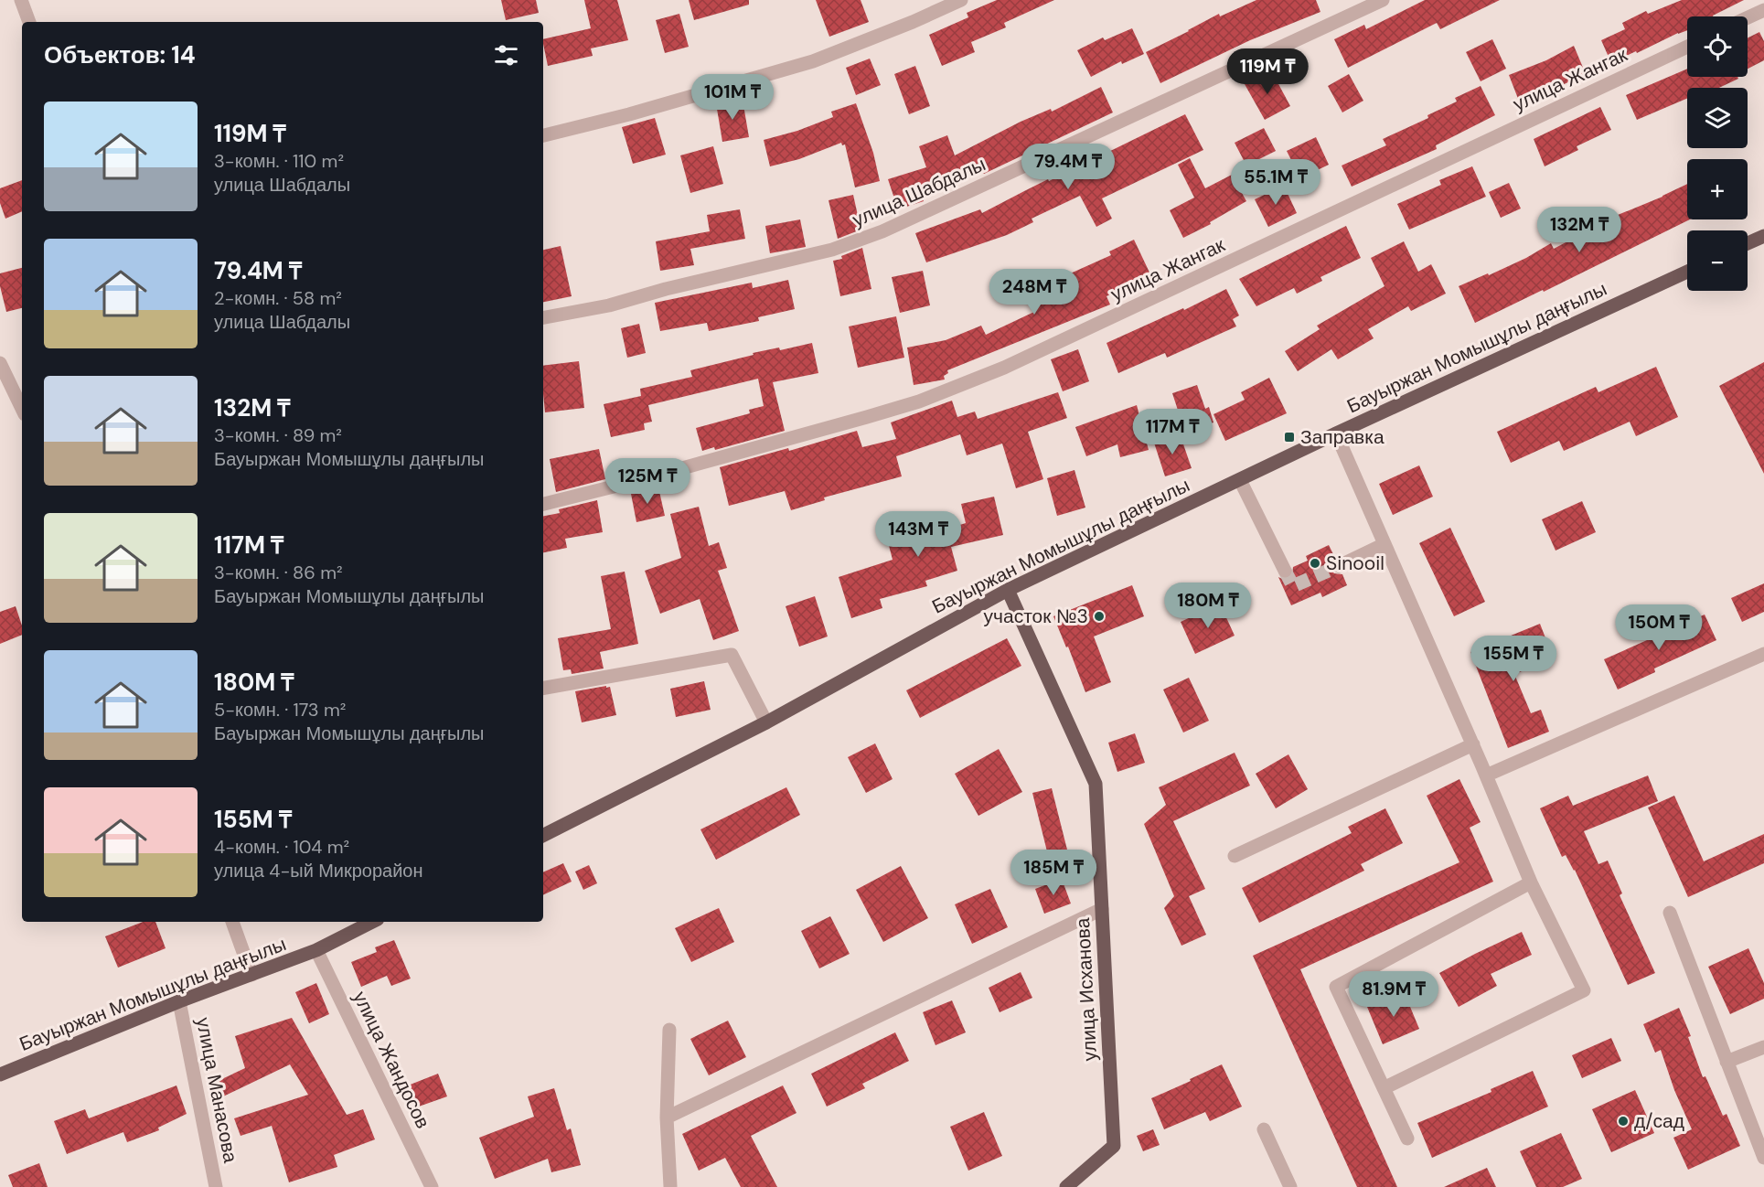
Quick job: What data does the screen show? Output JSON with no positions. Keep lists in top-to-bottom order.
{
  "streets": {
    "main road": ["Бауыржан Момышұлы даңғылы", "улица Исханова"],
    "street": [
      "улица Жангак",
      "улица Шабдалы",
      "улица Жандосов",
      "улица Манасова"
    ]
  },
  "crossings": [
    ["Бауыржан Момышұлы даңғылы", "улица Исханова"],
    ["Бауыржан Момышұлы даңғылы", "улица Жандосов"],
    ["Бауыржан Момышұлы даңғылы", "улица Манасова"]
  ],
  "places": {
    "transit": ["Заправка"],
    "other": ["Sinooil", "участок №3", "д/сад"]
  },
  "page": {
    "map_buttons": ["+", "−"],
    "heading": "Объектов: 14",
    "price": [
      "119M ₸",
      "101M ₸",
      "79.4M ₸",
      "55.1M ₸",
      "132M ₸",
      "248M ₸",
      "117M ₸",
      "125M ₸",
      "143M ₸",
      "180M ₸",
      "150M ₸",
      "155M ₸",
      "185M ₸",
      "81.9M ₸"
    ],
    "list": [
      {
        "name": "119M ₸",
        "note": "3-комн. · 110 m² · улица Шабдалы"
      },
      {
        "name": "79.4M ₸",
        "note": "2-комн. · 58 m² · улица Шабдалы"
      },
      {
        "name": "132M ₸",
        "note": "3-комн. · 89 m² · Бауыржан Момышұлы даңғылы"
      },
      {
        "name": "117M ₸",
        "note": "3-комн. · 86 m² · Бауыржан Момышұлы даңғылы"
      },
      {
        "name": "180M ₸",
        "note": "5-комн. · 173 m² · Бауыржан Момышұлы даңғылы"
      },
      {
        "name": "155M ₸",
        "note": "4-комн. · 104 m² · улица 4-ый Микрорайон"
      }
    ]
  }
}
